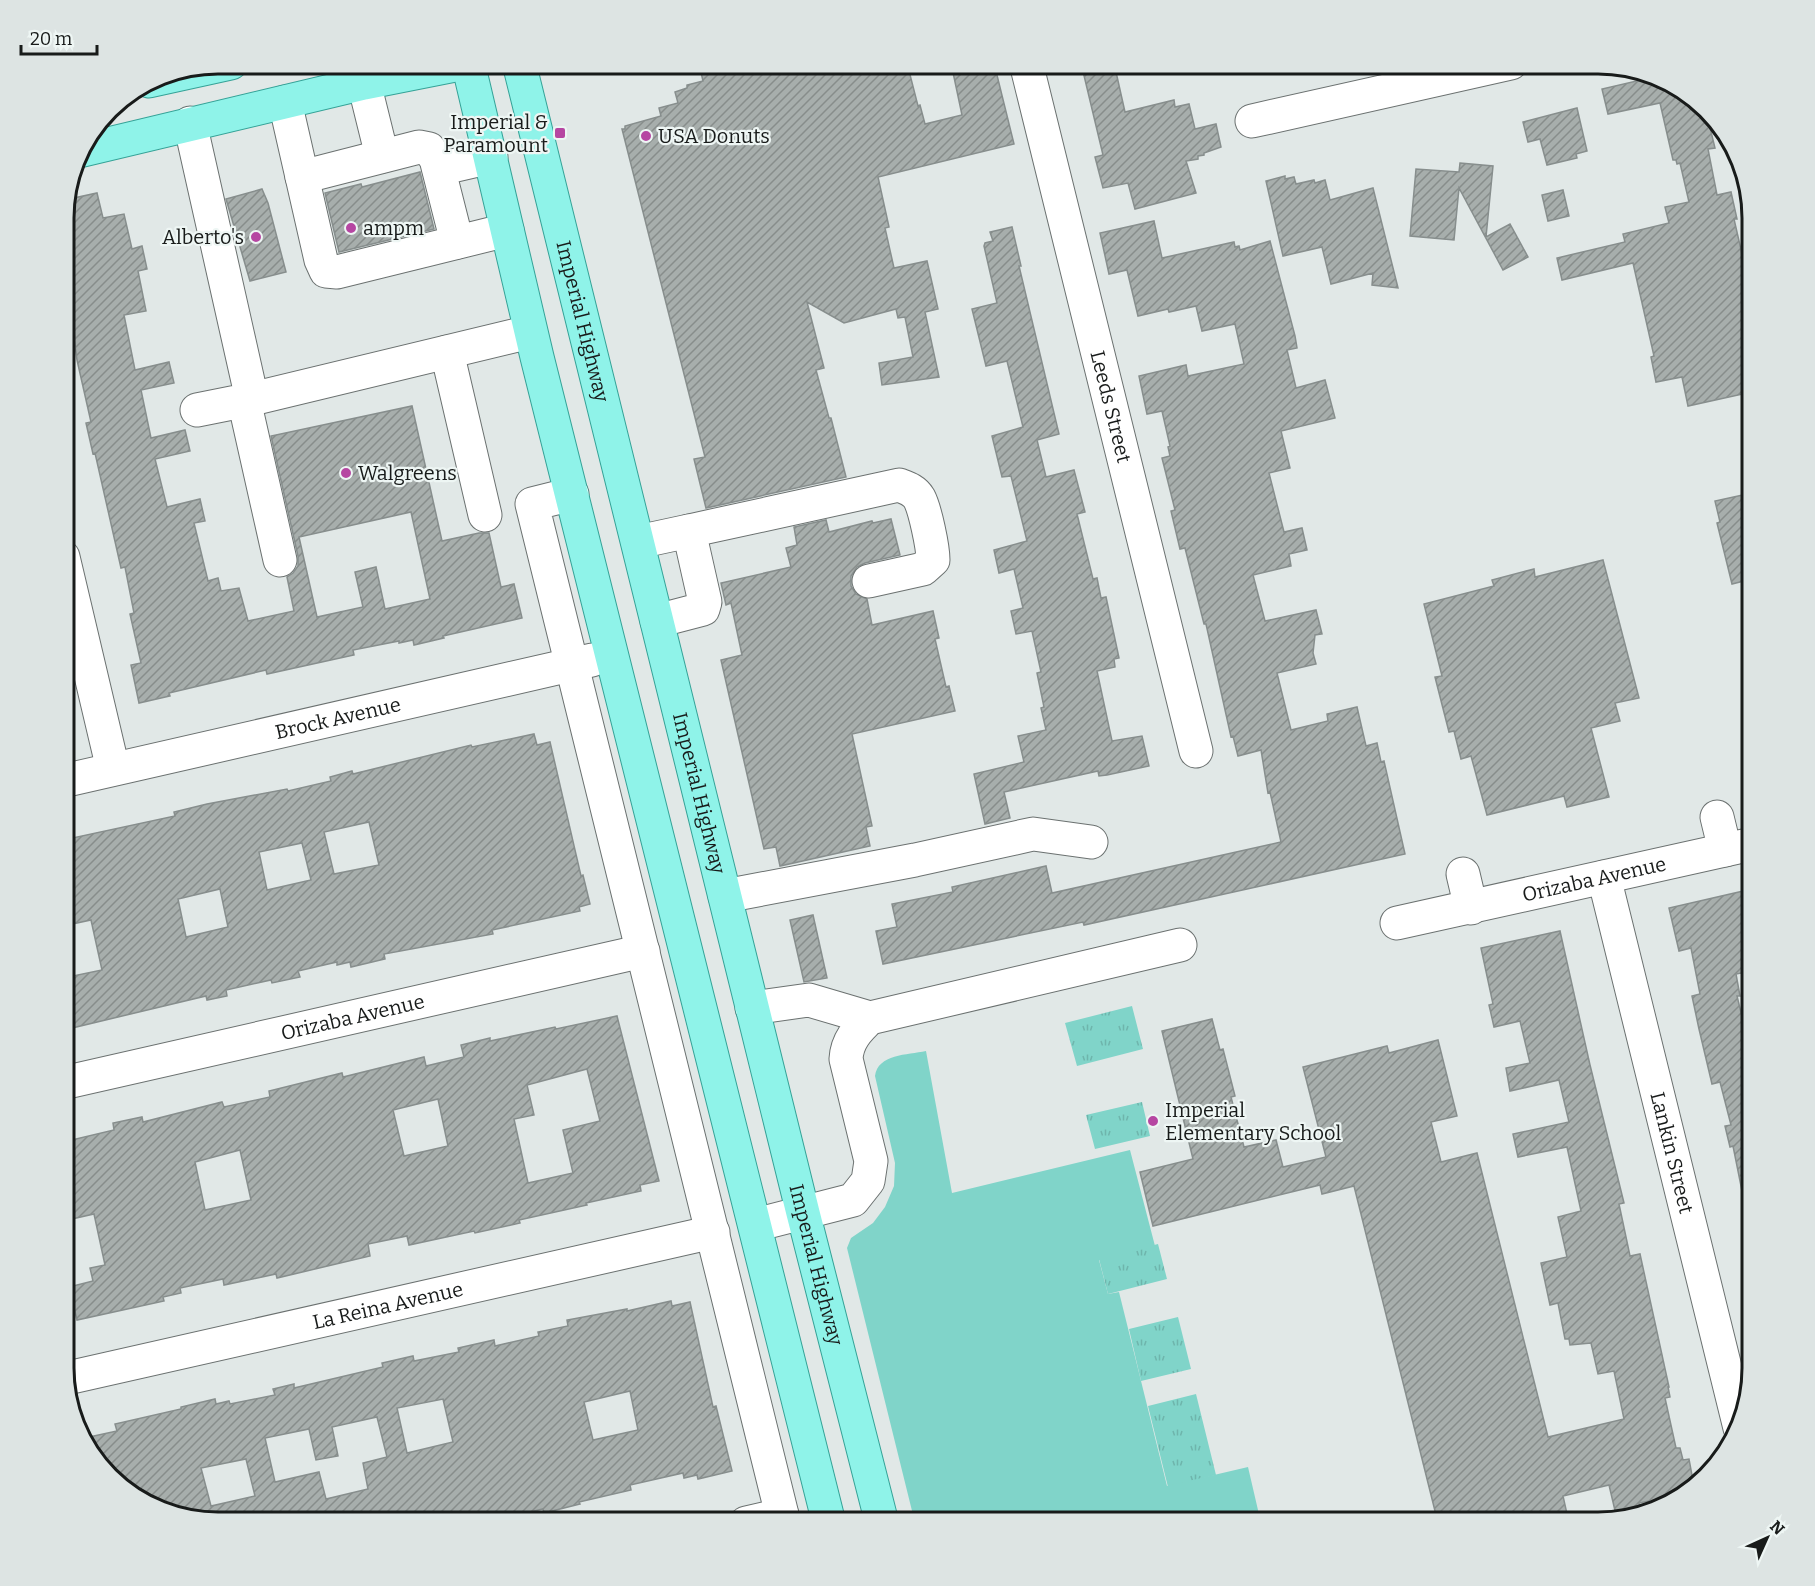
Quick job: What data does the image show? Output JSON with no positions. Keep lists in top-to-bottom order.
{
  "streets": {
    "main road": ["Imperial Highway"],
    "street": [
      "Leeds Street",
      "Brock Avenue",
      "Orizaba Avenue",
      "Lankin Street",
      "La Reina Avenue"
    ]
  },
  "crossings": [
    ["Orizaba Avenue", "Lankin Street"]
  ],
  "places": {
    "transit": ["Imperial & Paramount"],
    "other": [
      "USA Donuts",
      "ampm",
      "Alberto's",
      "Walgreens",
      "Imperial Elementary School"
    ]
  },
  "scale_bar": "20 m",
  "north": "top right"
}
